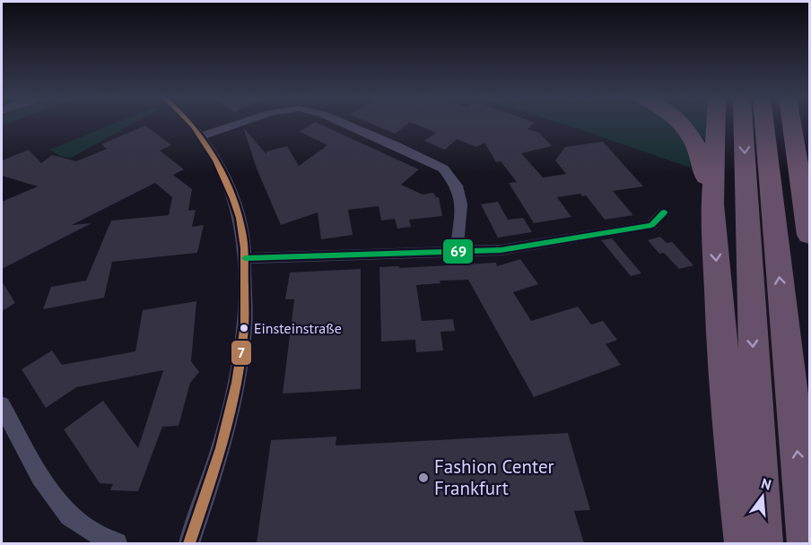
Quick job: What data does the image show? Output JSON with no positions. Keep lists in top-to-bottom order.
{
  "places": ["Einsteinstraße", "Fashion Center Frankfurt"],
  "lines": ["transit line 7", "transit line 69"],
  "north": "top"
}
